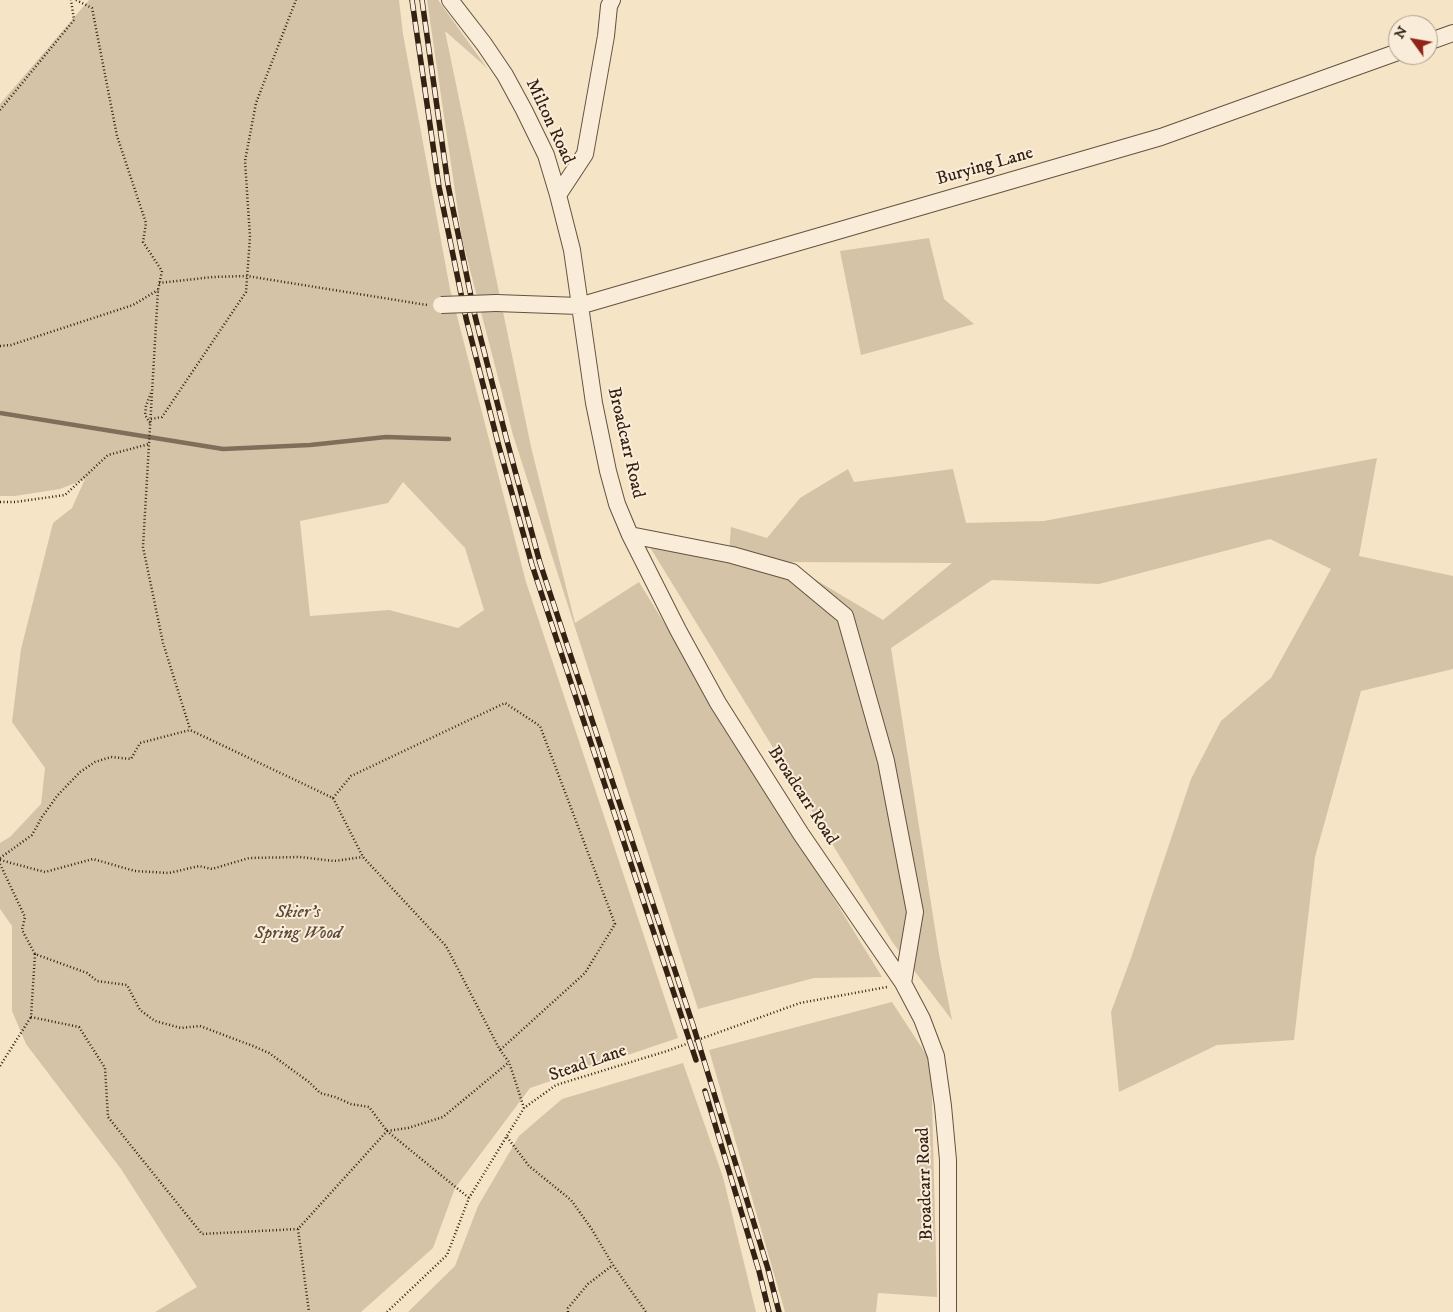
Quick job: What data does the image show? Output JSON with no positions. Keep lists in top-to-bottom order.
{
  "streets": {
    "street": ["Milton Road", "Burying Lane", "Broadcarr Road"],
    "path": ["Stead Lane"]
  },
  "crossings": [
    ["Milton Road", "Burying Lane"],
    ["Milton Road", "Broadcarr Road"],
    ["Burying Lane", "Broadcarr Road"],
    ["Broadcarr Road", "Stead Lane"]
  ],
  "parks": ["Skier's Spring Wood"],
  "north": "top left"
}
